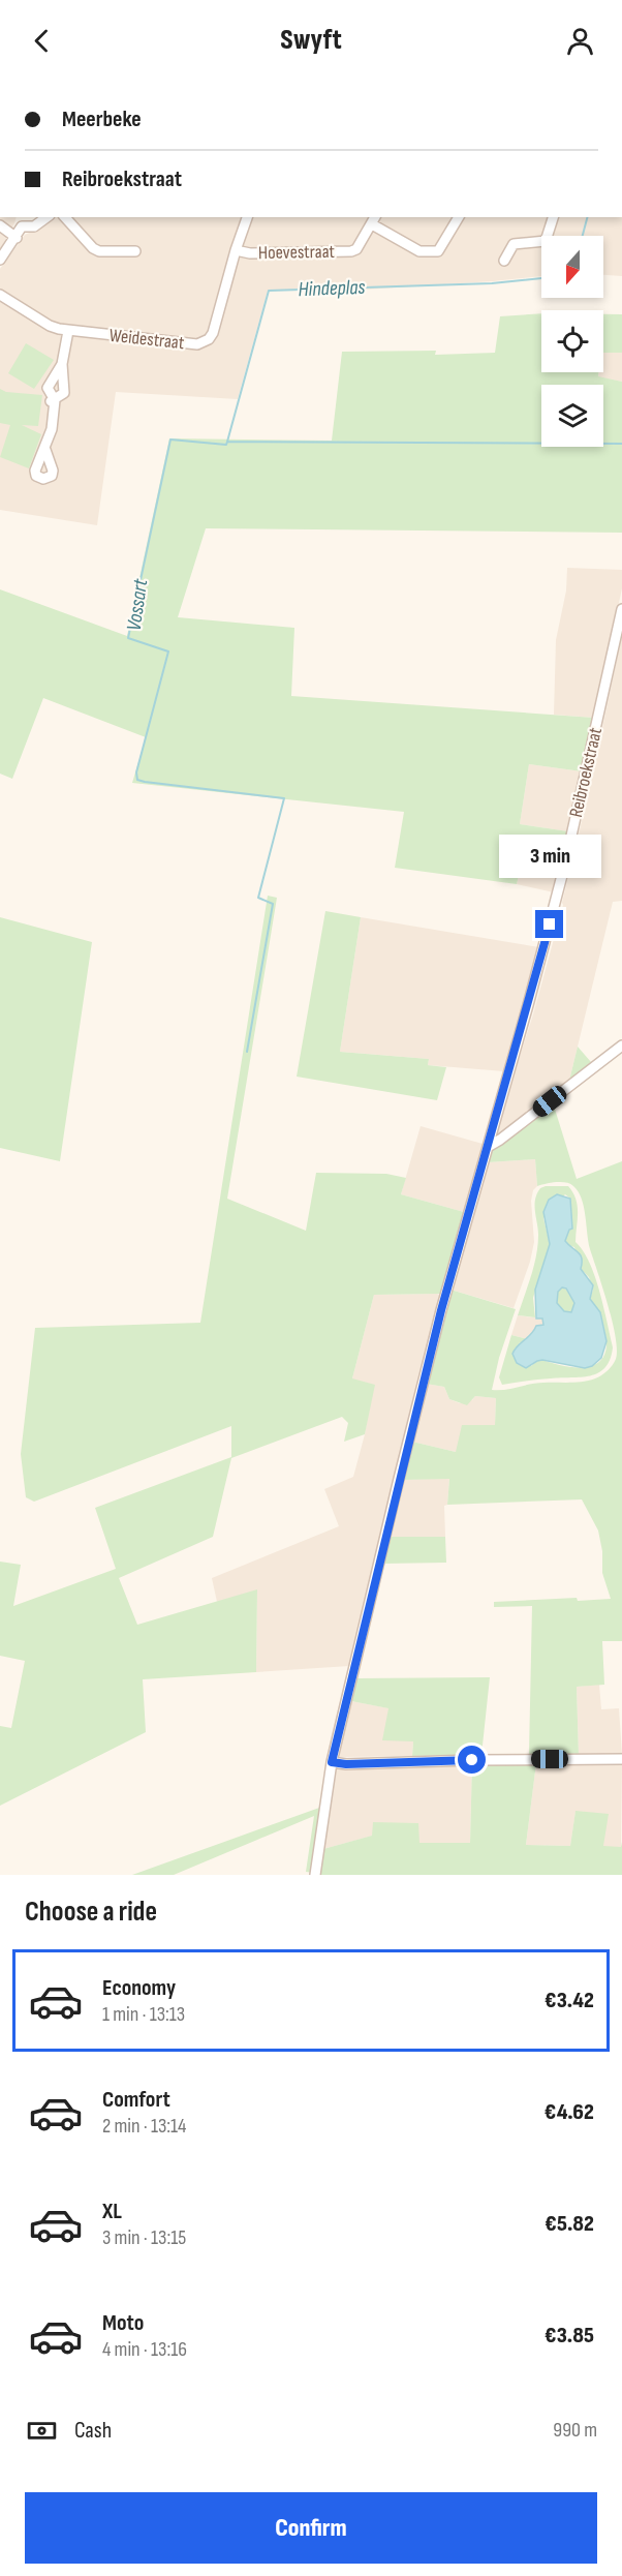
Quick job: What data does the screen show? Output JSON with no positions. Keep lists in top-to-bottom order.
{
  "streets": {
    "street": ["Hoevestraat", "Weidestraat", "Reibroekstraat"]
  },
  "crossings": [
    ["Hoevestraat", "Weidestraat"]
  ],
  "water": ["Hindeplas", "Vossart"],
  "north": "bottom",
  "page": {
    "header": "Swyft",
    "banner": ["Meerbeke", "Reibroekstraat"],
    "bubble": "3 min",
    "heading": "Choose a ride",
    "list": [
      {
        "name": "Economy",
        "note": "1 min · 13:13",
        "value": "€3.42"
      },
      {
        "name": "Comfort",
        "note": "2 min · 13:14",
        "value": "€4.62"
      },
      {
        "name": "XL",
        "note": "3 min · 13:15",
        "value": "€5.82"
      },
      {
        "name": "Moto",
        "note": "4 min · 13:16",
        "value": "€3.85"
      }
    ],
    "pay": ["Cash", "990 m"],
    "buttons": "Confirm"
  }
}
